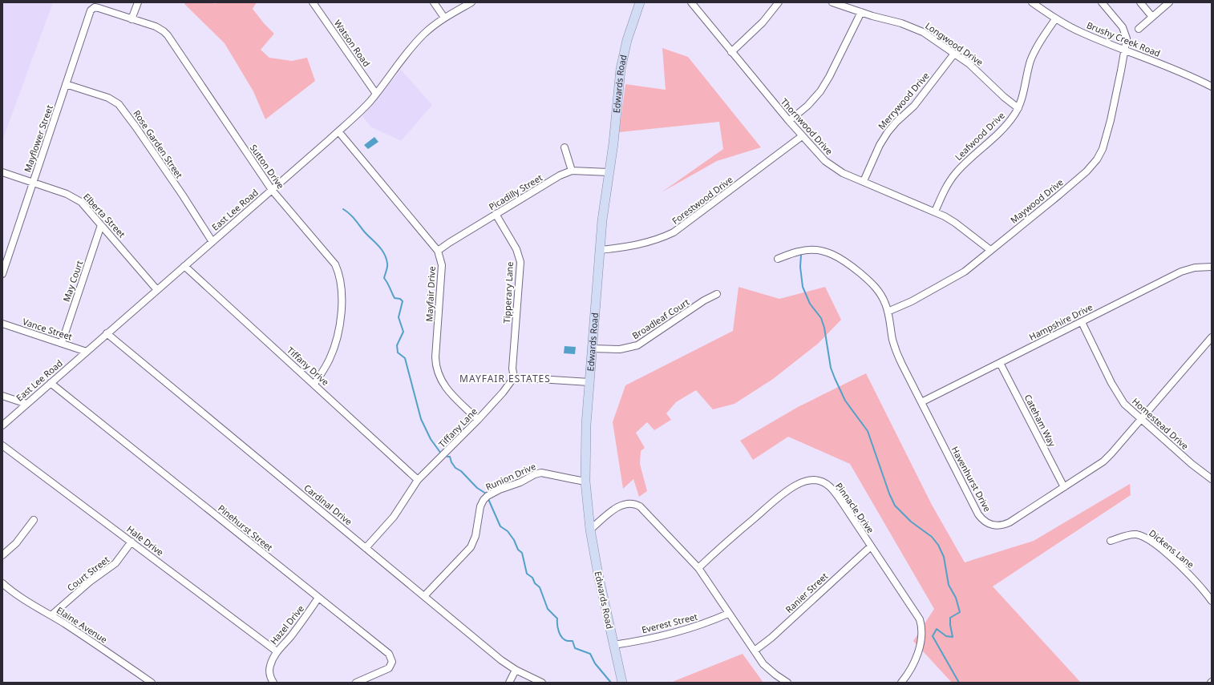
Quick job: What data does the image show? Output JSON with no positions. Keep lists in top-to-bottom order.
{
  "streets": {
    "main road": ["Edwards Road"],
    "street": [
      "Brushy Creek Road",
      "Watson Road",
      "Longwood Drive",
      "Merrywood Drive",
      "Thornwood Drive",
      "Leafwood Drive",
      "Mayflower Street",
      "Rose Garden Street",
      "Sutton Drive",
      "Picadilly Street",
      "Forestwood Drive",
      "Maywood Drive",
      "East Lee Road",
      "Elberta Street",
      "May Court",
      "Tipperary Lane",
      "Mayfair Drive",
      "Broadleaf Court",
      "Hampshire Drive",
      "Vance Street",
      "Tiffany Drive",
      "Cateham Way",
      "Homestead Drive",
      "Tiffany Lane",
      "Runion Drive",
      "Havenhurst Drive",
      "Cardinal Drive",
      "Pinnacle Drive",
      "Pinehurst Street",
      "Hale Drive",
      "Dickens Lane",
      "Court Street",
      "Ranier Street",
      "Everest Street",
      "Elaine Avenue",
      "Hazel Drive"
    ]
  },
  "crossings": [
    ["Brushy Creek Road", "Leafwood Drive"],
    ["Brushy Creek Road", "Maywood Drive"],
    ["Watson Road", "East Lee Road"],
    ["Longwood Drive", "Merrywood Drive"],
    ["Longwood Drive", "Leafwood Drive"],
    ["Edwards Road", "Picadilly Street"],
    ["Edwards Road", "Forestwood Drive"],
    ["Edwards Road", "Broadleaf Court"],
    ["Edwards Road", "Runion Drive"],
    ["Edwards Road", "Everest Street"],
    ["Merrywood Drive", "Thornwood Drive"],
    ["Thornwood Drive", "Leafwood Drive"],
    ["Thornwood Drive", "Forestwood Drive"],
    ["Thornwood Drive", "Maywood Drive"],
    ["Mayflower Street", "Rose Garden Street"],
    ["Mayflower Street", "Sutton Drive"],
    ["Mayflower Street", "Elberta Street"],
    ["Rose Garden Street", "East Lee Road"],
    ["Sutton Drive", "East Lee Road"],
    ["Sutton Drive", "Tiffany Drive"],
    ["Picadilly Street", "Tipperary Lane"],
    ["Picadilly Street", "Mayfair Drive"],
    ["Maywood Drive", "Havenhurst Drive"],
    ["East Lee Road", "Elberta Street"],
    ["East Lee Road", "Mayfair Drive"],
    ["East Lee Road", "Vance Street"],
    ["East Lee Road", "Tiffany Drive"],
    ["East Lee Road", "Cardinal Drive"],
    ["East Lee Road", "Pinehurst Street"],
    ["Elberta Street", "May Court"],
    ["May Court", "Vance Street"],
    ["Tipperary Lane", "Tiffany Lane"],
    ["Mayfair Drive", "Tiffany Lane"],
    ["Hampshire Drive", "Cateham Way"],
    ["Hampshire Drive", "Homestead Drive"],
    ["Hampshire Drive", "Havenhurst Drive"],
    ["Tiffany Drive", "Tiffany Lane"],
    ["Cateham Way", "Havenhurst Drive"],
    ["Homestead Drive", "Havenhurst Drive"],
    ["Tiffany Lane", "Cardinal Drive"],
    ["Runion Drive", "Cardinal Drive"],
    ["Pinnacle Drive", "Ranier Street"],
    ["Pinehurst Street", "Hazel Drive"],
    ["Hale Drive", "Court Street"],
    ["Hale Drive", "Hazel Drive"],
    ["Court Street", "Elaine Avenue"]
  ],
  "districts": ["MAYFAIR ESTATES"]
}
